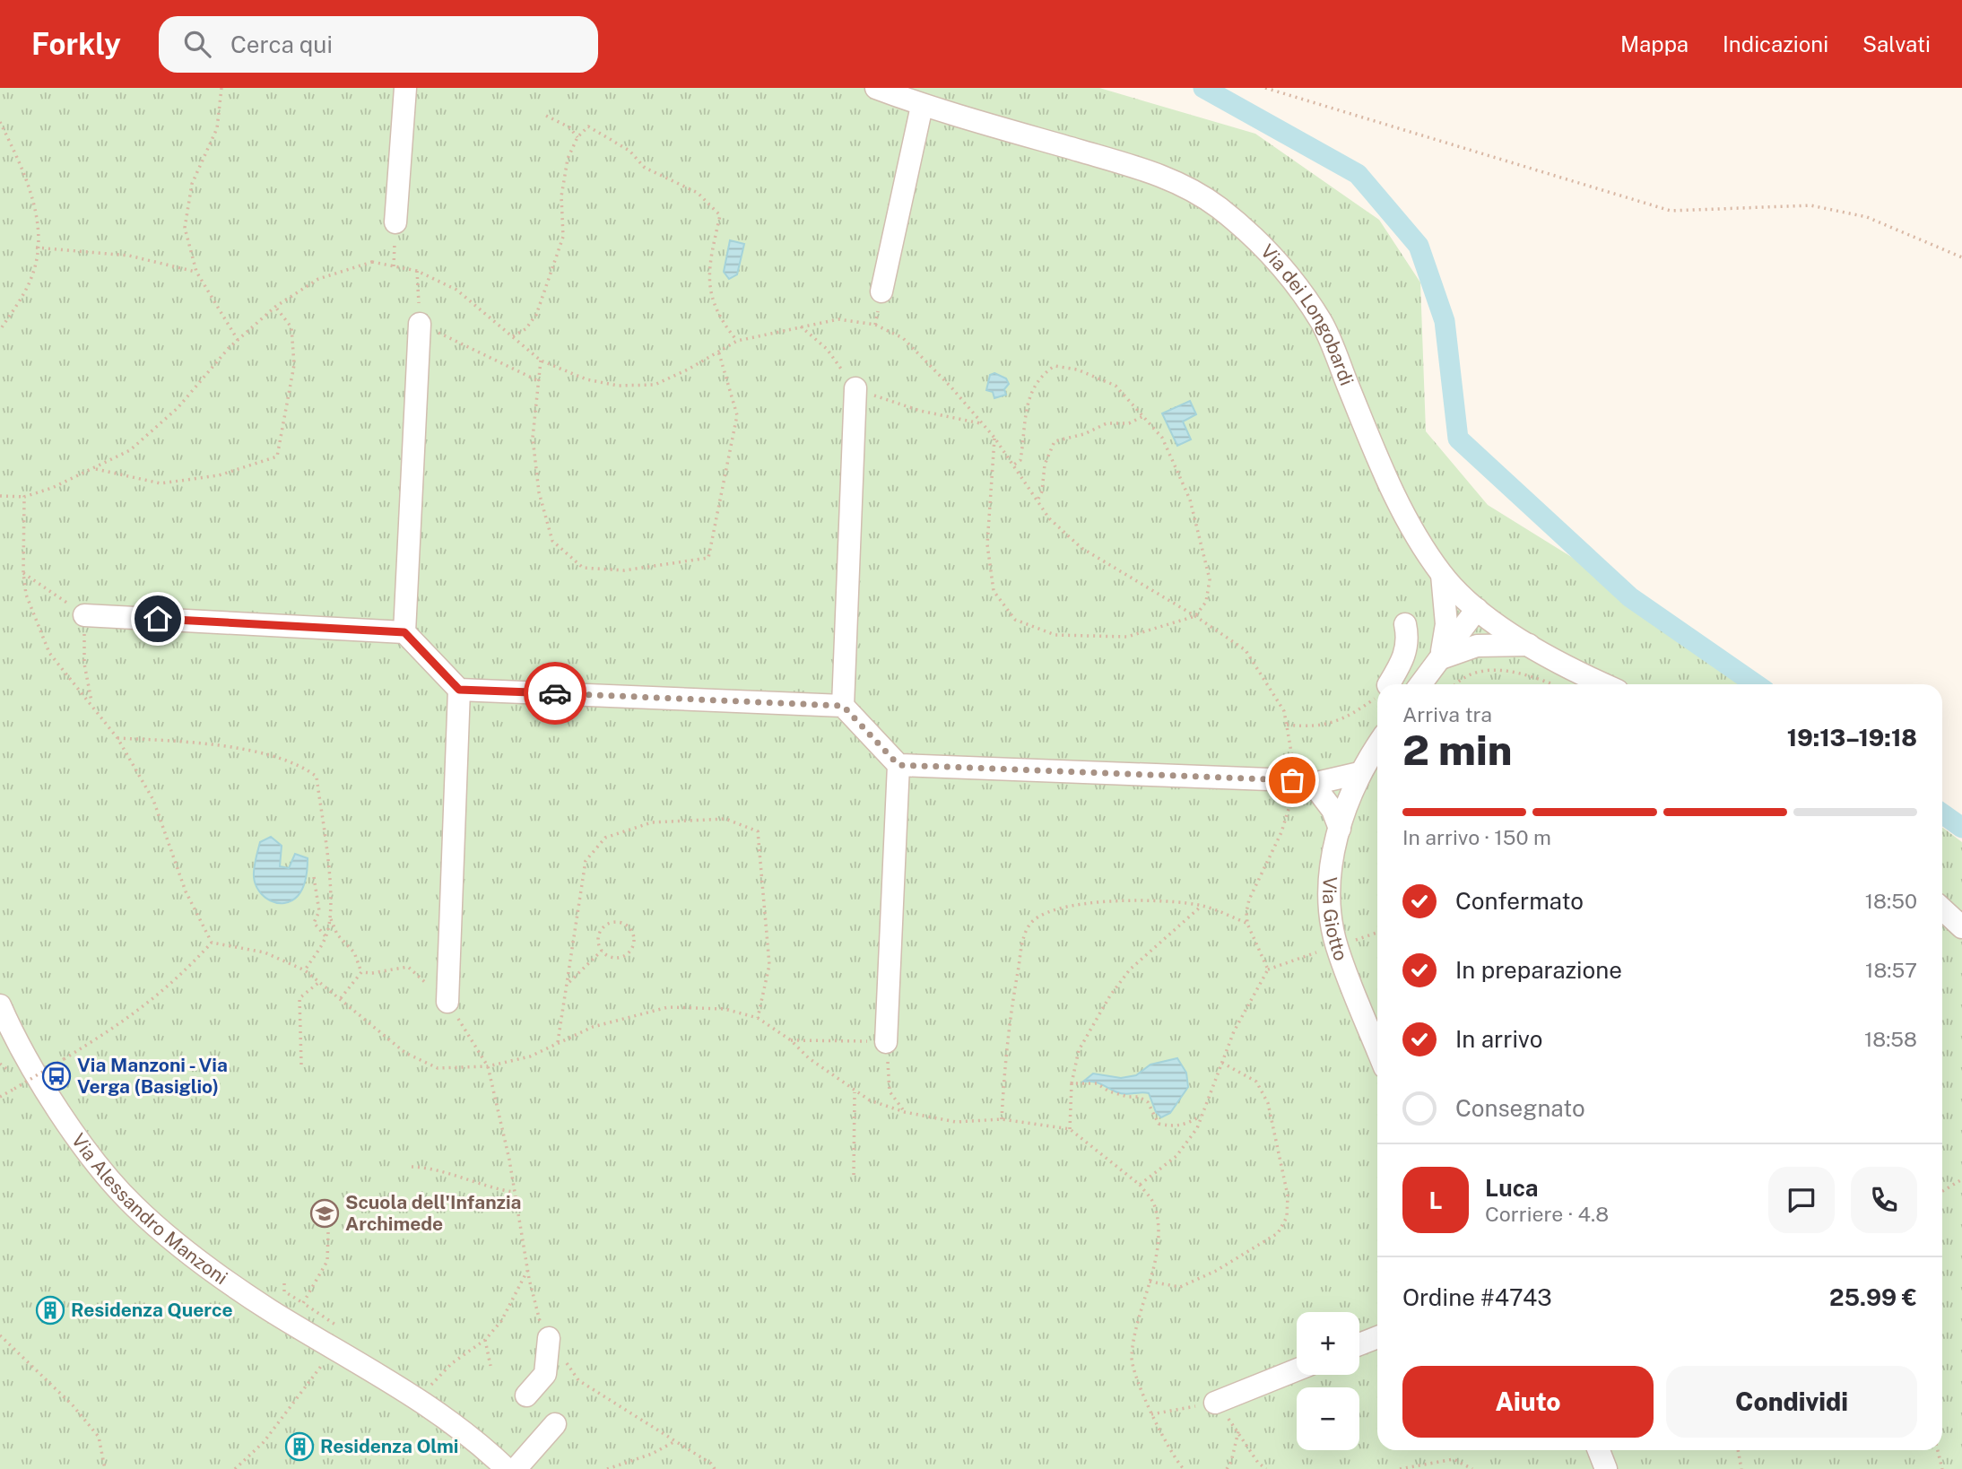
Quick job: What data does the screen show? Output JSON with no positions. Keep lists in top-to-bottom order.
{
  "streets": {
    "street": ["Via dei Longobardi", "Via Giotto", "Via Alessandro Manzoni"]
  },
  "places": {
    "bus stop": ["Via Manzoni - Via Verga (Basiglio)"],
    "school or university": ["Scuola dell'Infanzia Archimede"],
    "building": ["Residenza Querce", "Residenza Olmi"]
  },
  "page": {
    "header": "Forkly",
    "search": "Cerca qui",
    "nav": ["Mappa", "Indicazioni", "Salvati"],
    "heading": ["2 min", "Arriva tra", "19:13–19:18"],
    "panel": [
      "Luca",
      "Corriere · 4.8",
      "Ordine #4743",
      "25.99 €"
    ],
    "bar": "In arrivo · 150 m",
    "list": [
      ["Confermato", "18:50"],
      ["In preparazione", "18:57"],
      ["In arrivo", "18:58"],
      "Consegnato"
    ],
    "round": "L",
    "map_buttons": ["+", "−"],
    "buttons": ["Aiuto", "Condividi"]
  }
}
